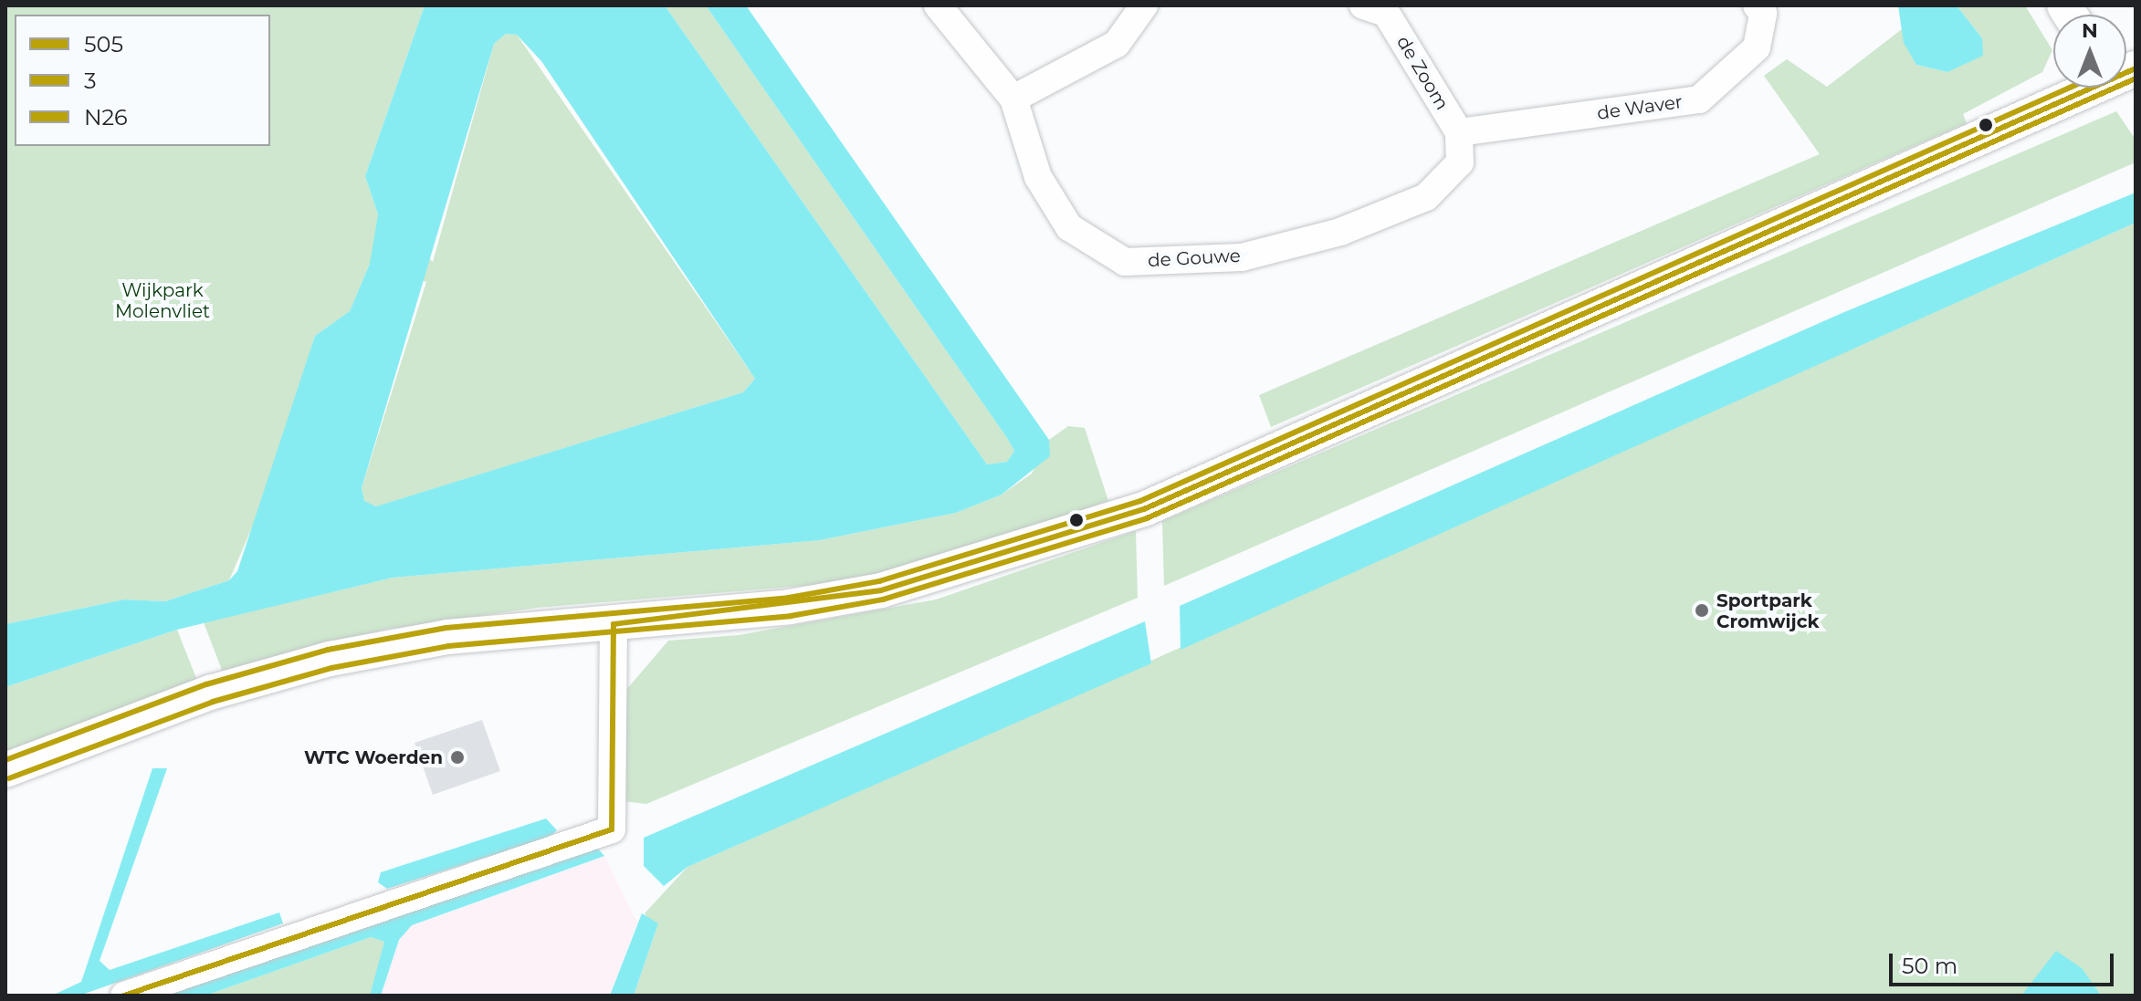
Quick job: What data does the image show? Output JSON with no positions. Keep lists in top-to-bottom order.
{
  "streets": {
    "street": ["de Zoom", "de Waver", "de Gouwe"]
  },
  "crossings": [
    ["de Zoom", "de Waver"],
    ["de Zoom", "de Gouwe"],
    ["de Waver", "de Gouwe"]
  ],
  "parks": ["Wijkpark Molenvliet"],
  "places": ["Sportpark Cromwijck", "WTC Woerden"],
  "lines": ["transit line 505", "transit line 3", "transit line N26"],
  "legend": ["505", "3", "N26"],
  "scale_bar": "50 m",
  "north": "top"
}
